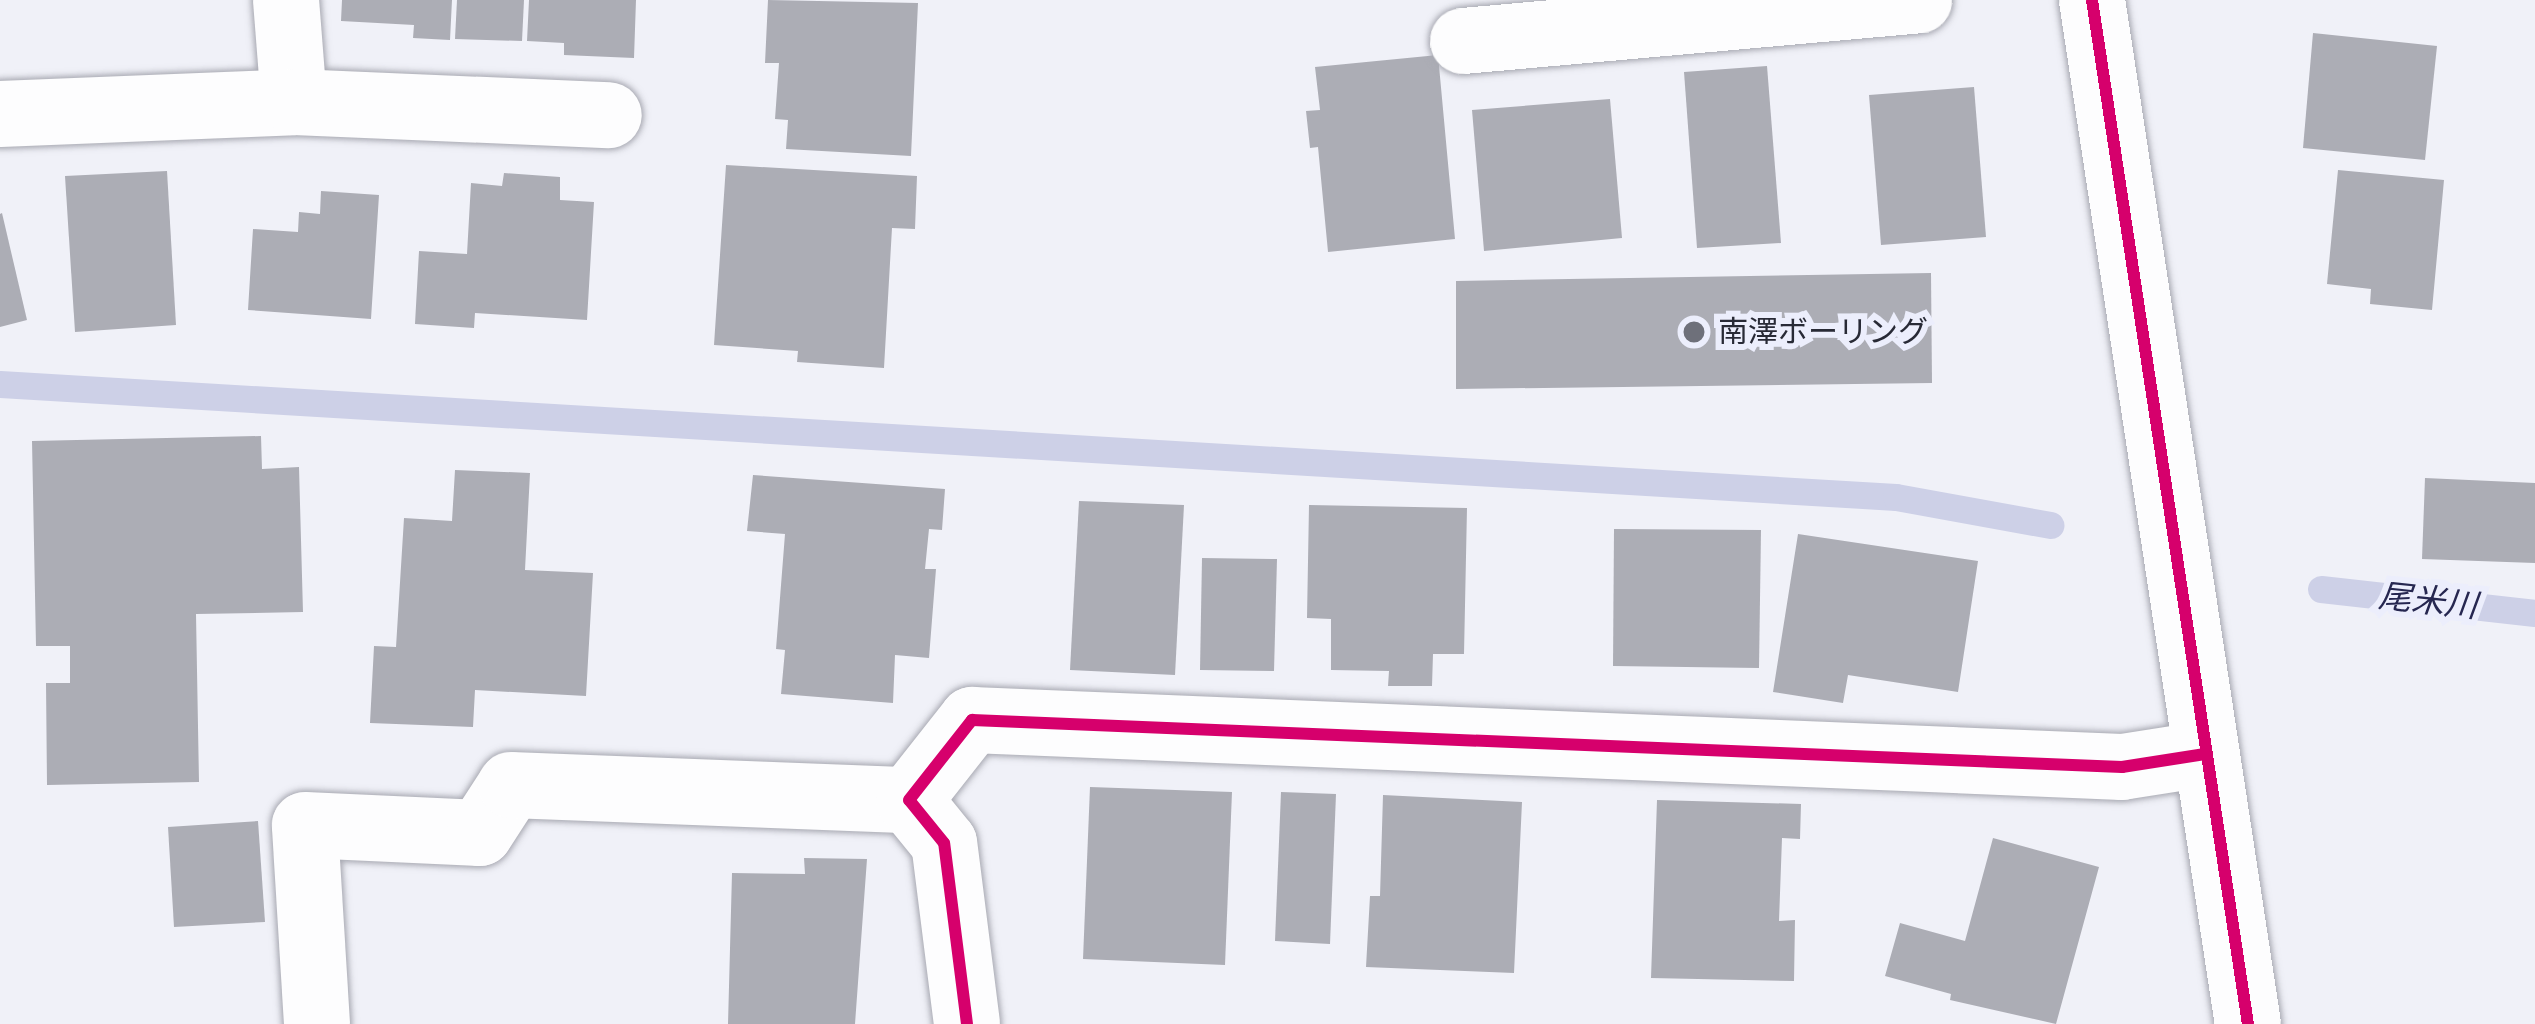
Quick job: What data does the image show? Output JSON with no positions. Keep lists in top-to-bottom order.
{
  "water": ["尾米川"],
  "places": ["南澤ボーリング"]
}
